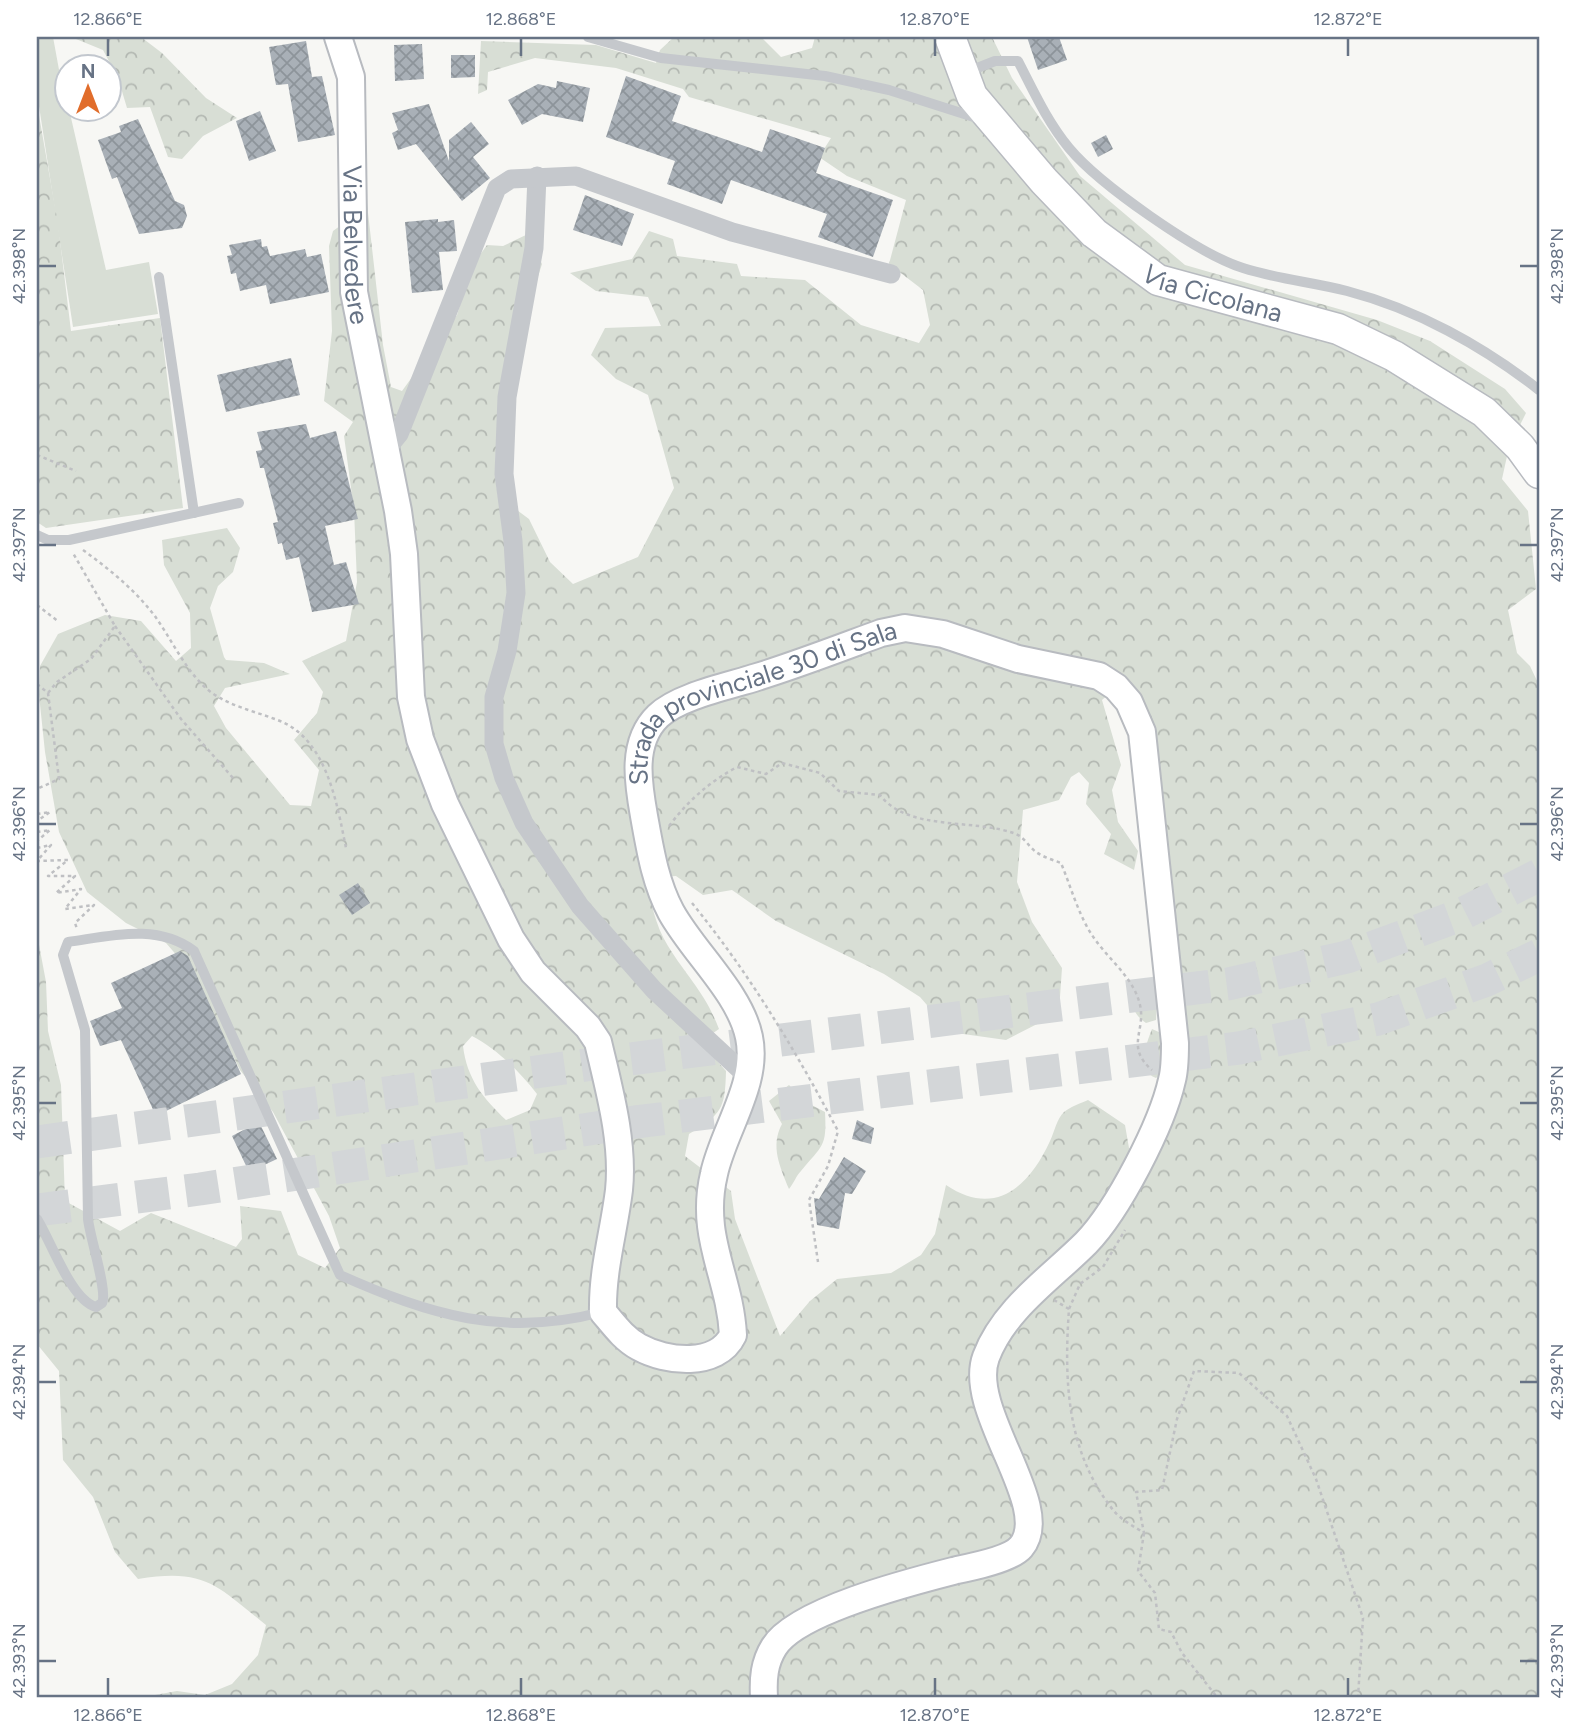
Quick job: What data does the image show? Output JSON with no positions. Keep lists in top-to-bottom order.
{
  "streets": {
    "main road": ["Via Cicolana"],
    "street": ["Via Belvedere", "Strada provinciale 30 di Sala"]
  },
  "north": "top",
  "coordinates": [
    "12.866°E",
    "12.868°E",
    "12.870°E",
    "12.872°E",
    "42.398°N",
    "42.397°N",
    "42.396°N",
    "42.395°N",
    "42.394°N",
    "42.393°N"
  ]
}
